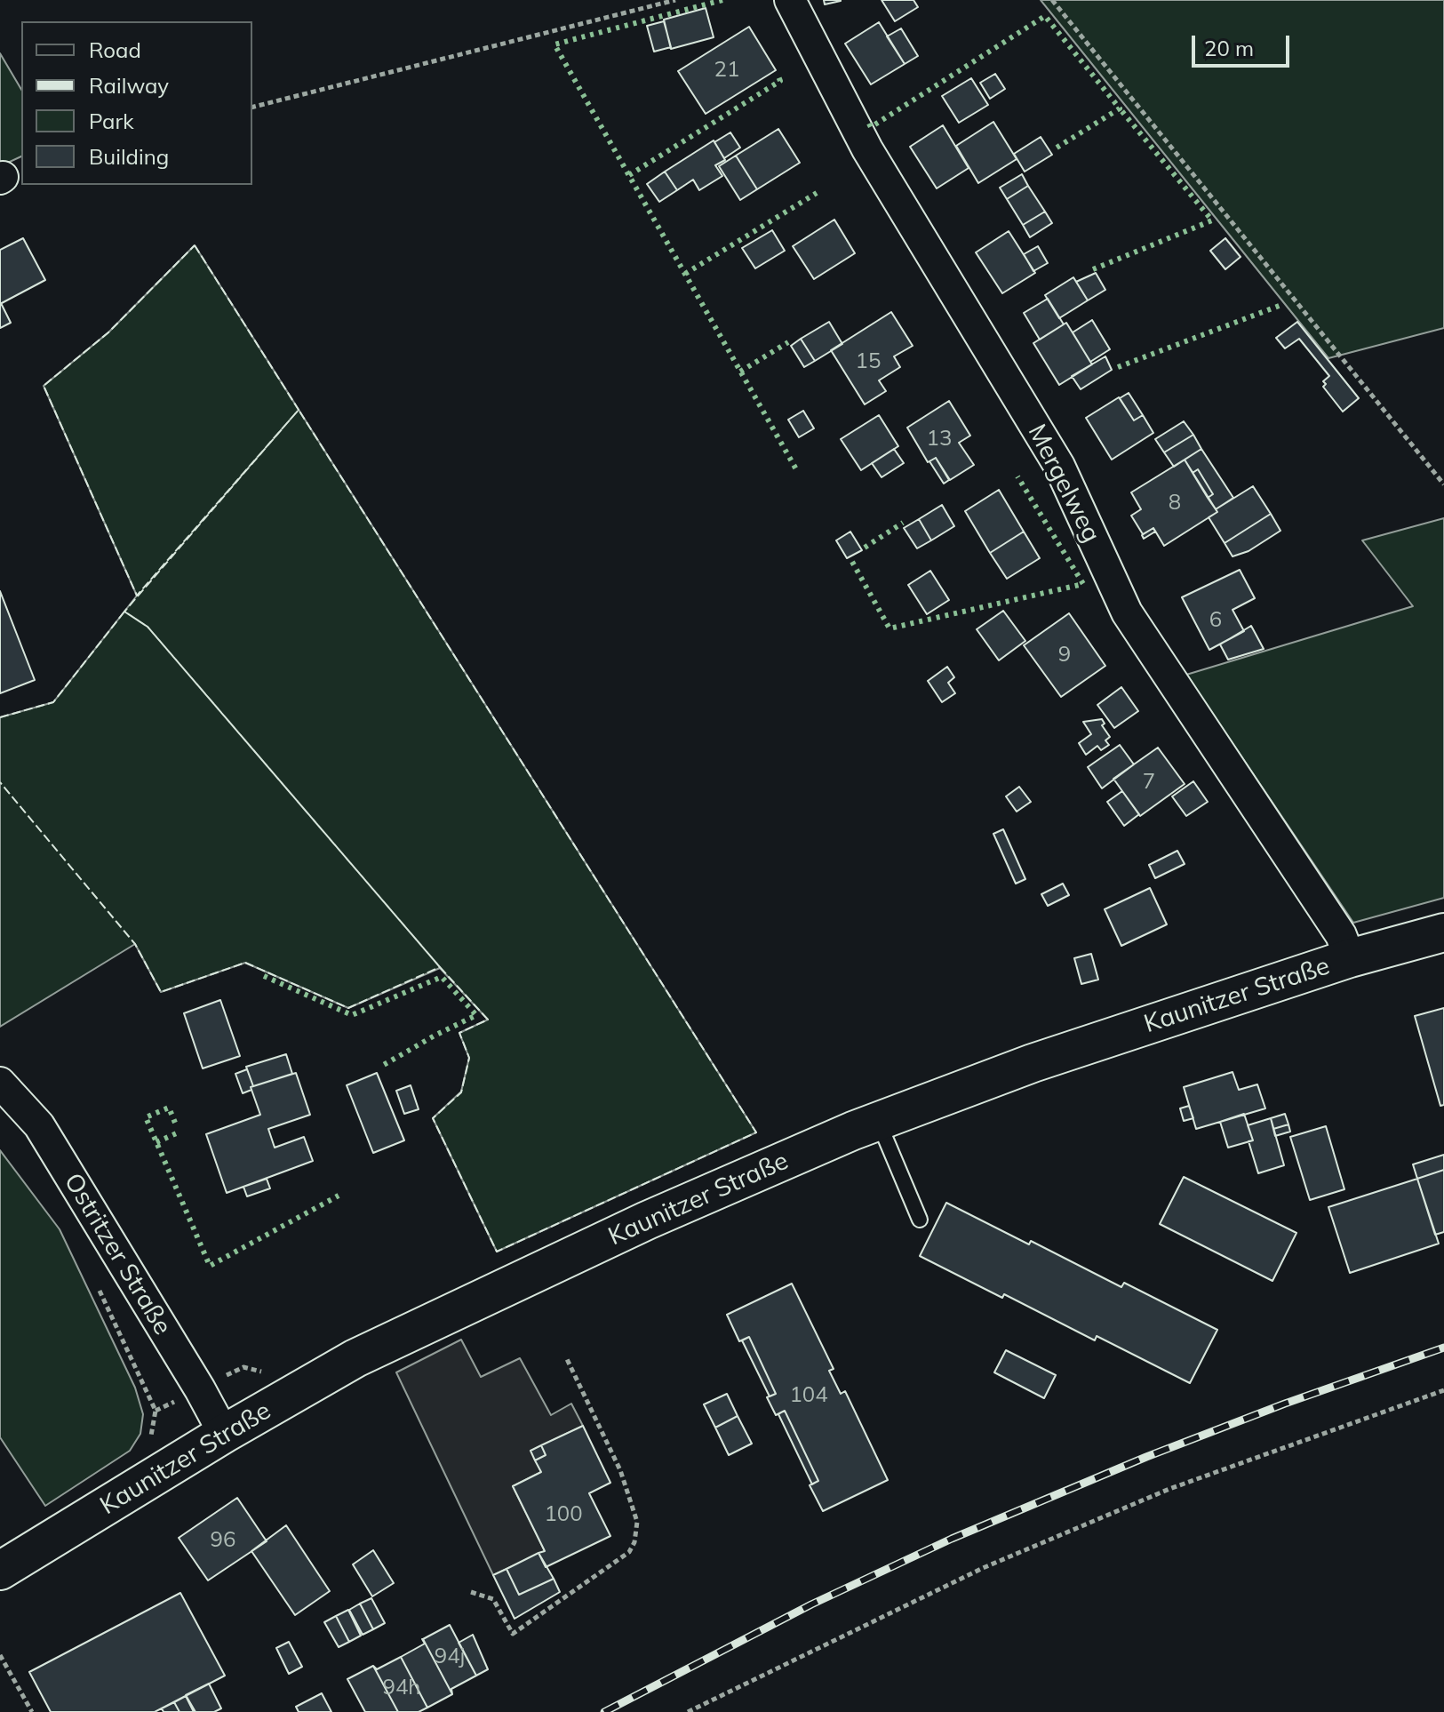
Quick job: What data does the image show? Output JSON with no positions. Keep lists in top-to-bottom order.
{
  "streets": {
    "street": ["Mergelweg", "Kaunitzer Straße", "Ostritzer Straße"]
  },
  "crossings": [
    ["Mergelweg", "Kaunitzer Straße"],
    ["Kaunitzer Straße", "Ostritzer Straße"]
  ],
  "house_numbers": [
    "21",
    "15",
    "13",
    "8",
    "6",
    "9",
    "7",
    "104",
    "100",
    "96",
    "94j",
    "94h"
  ],
  "legend": [
    "Road",
    "Railway",
    "Park",
    "Building"
  ],
  "scale_bar": "20 m"
}
